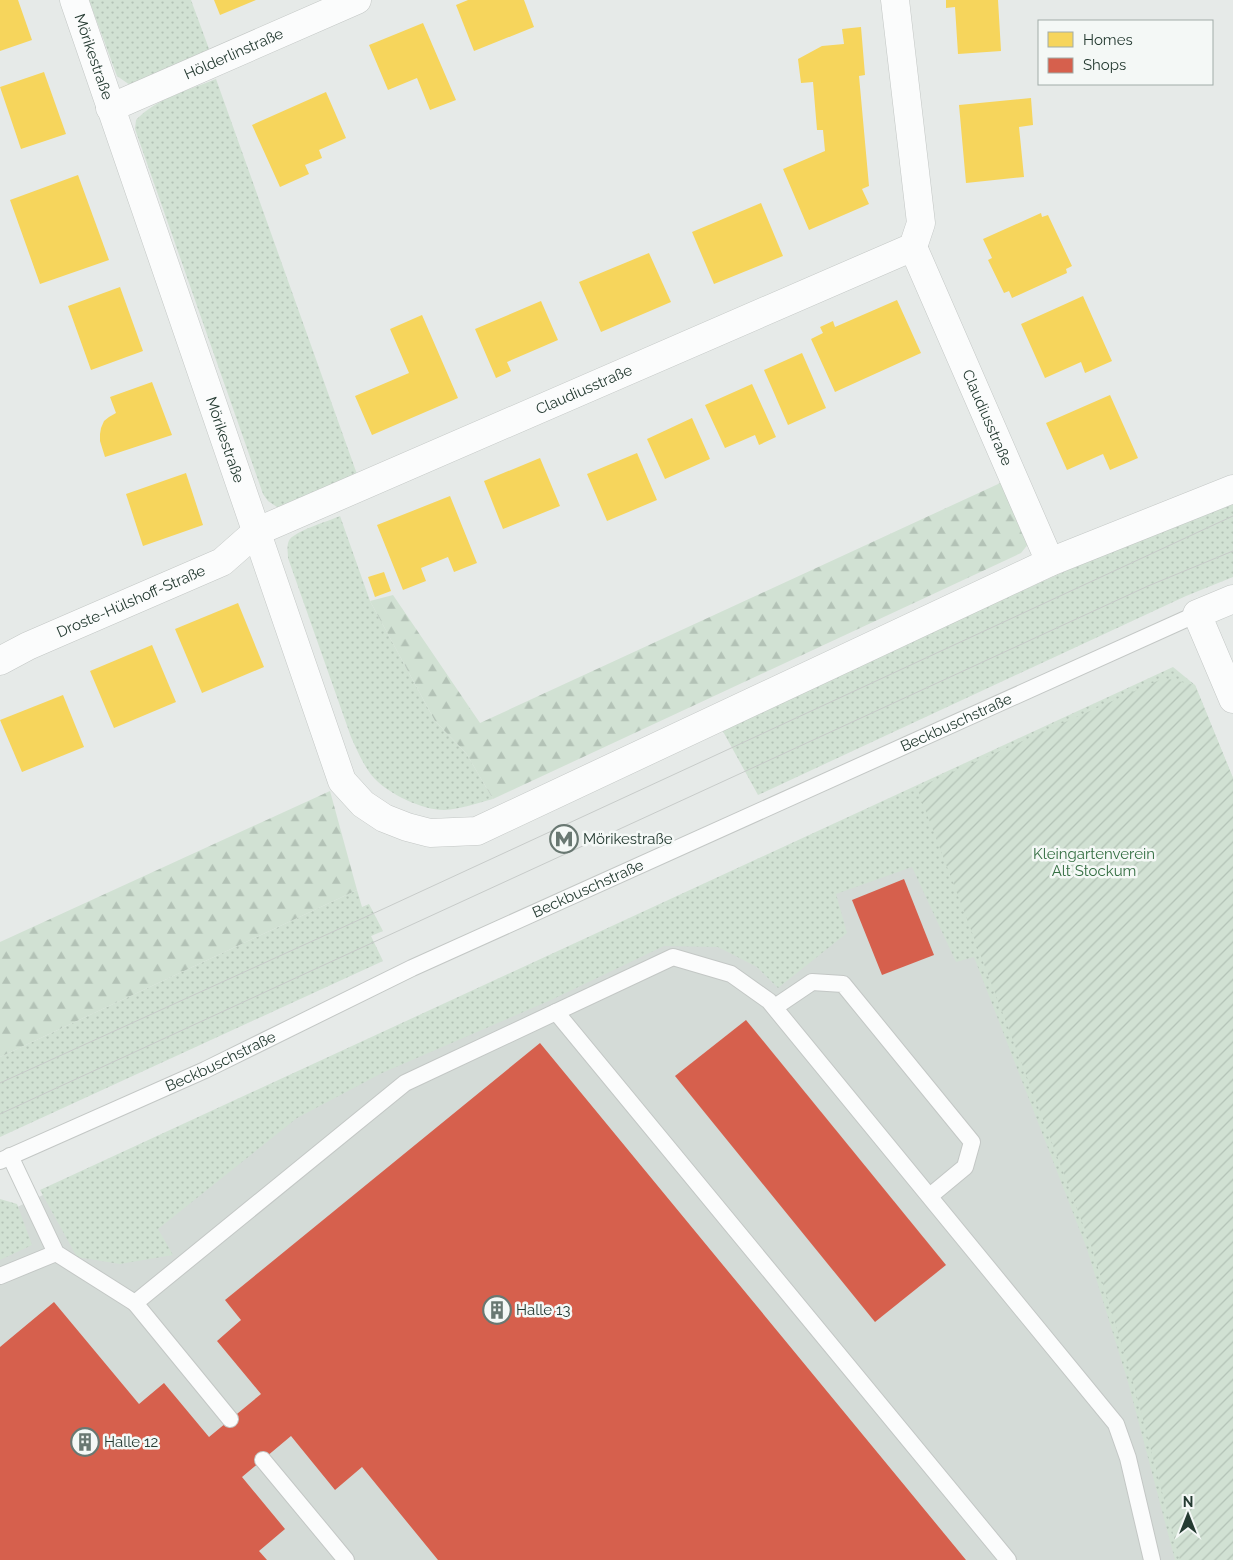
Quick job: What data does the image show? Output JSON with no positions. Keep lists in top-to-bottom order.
{
  "streets": {
    "street": [
      "Hölderlinstraße",
      "Mörikestraße",
      "Claudiusstraße",
      "Droste-Hülshoff-Straße",
      "Beckbuschstraße"
    ]
  },
  "crossings": [
    ["Hölderlinstraße", "Mörikestraße"],
    ["Mörikestraße", "Claudiusstraße"],
    ["Mörikestraße", "Droste-Hülshoff-Straße"],
    ["Claudiusstraße", "Droste-Hülshoff-Straße"]
  ],
  "parks": ["Kleingartenverein Alt Stockum"],
  "places": {
    "metro station": ["Mörikestraße"],
    "building": ["Halle 13", "Halle 12"]
  },
  "legend": ["Homes", "Shops"],
  "north": "top"
}
